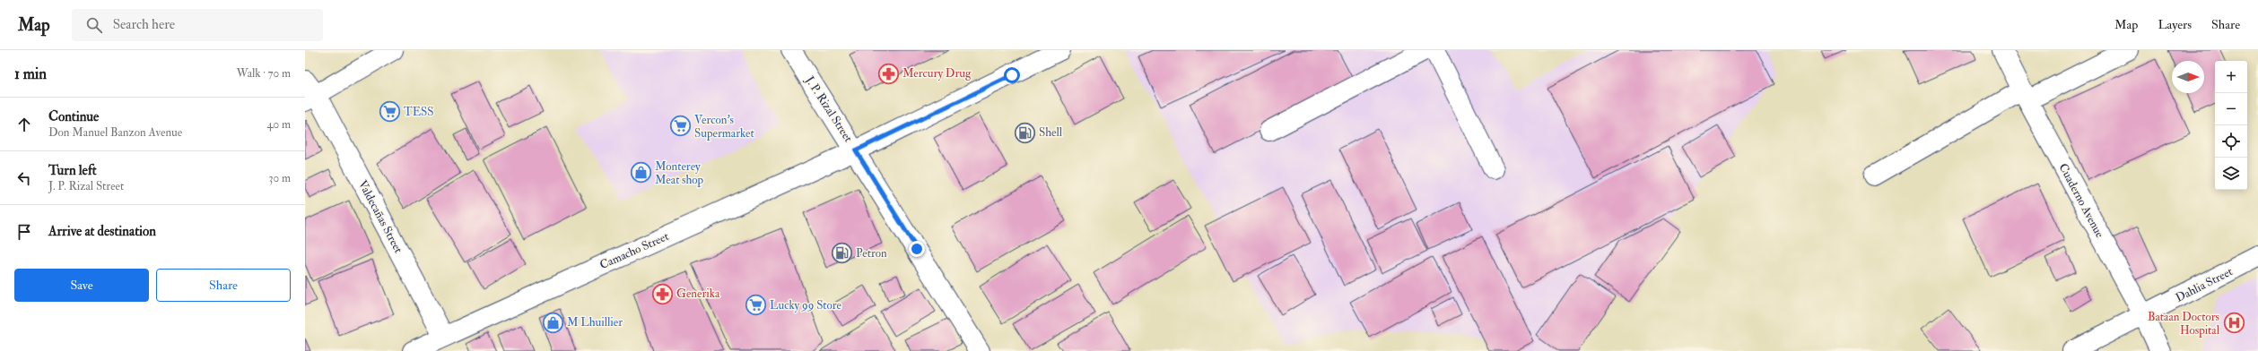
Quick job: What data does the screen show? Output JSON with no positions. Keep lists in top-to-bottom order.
{
  "streets": {
    "street": [
      "J. P. Rizal Street",
      "Cuaderno Avenue",
      "Valdecañas Street",
      "Camacho Street",
      "Dahlia Street"
    ]
  },
  "crossings": [
    ["J. P. Rizal Street", "Camacho Street"],
    ["Cuaderno Avenue", "Dahlia Street"],
    ["Valdecañas Street", "Camacho Street"]
  ],
  "places": {
    "pharmacy": ["Mercury Drug", "Generika"],
    "supermarket": ["TESS", "Vercon's Supermarket", "Lucky 99 Store"],
    "fuel station": ["Shell", "Petron"],
    "shop": ["Monterey Meat shop", "M Lhuillier"],
    "hospital": ["Bataan Doctors Hospital"]
  },
  "north": "right",
  "page": {
    "header": "Map",
    "search": "Search here",
    "nav": ["Map", "Layers", "Share"],
    "heading": ["1 min", "Walk · 70 m"],
    "map_buttons": ["+", "−"],
    "list": [
      ["Continue", "Don Manuel Banzon Avenue", "40 m"],
      ["Turn left", "J. P. Rizal Street", "30 m"],
      "Arrive at destination"
    ],
    "buttons": ["Save", "Share"]
  }
}
